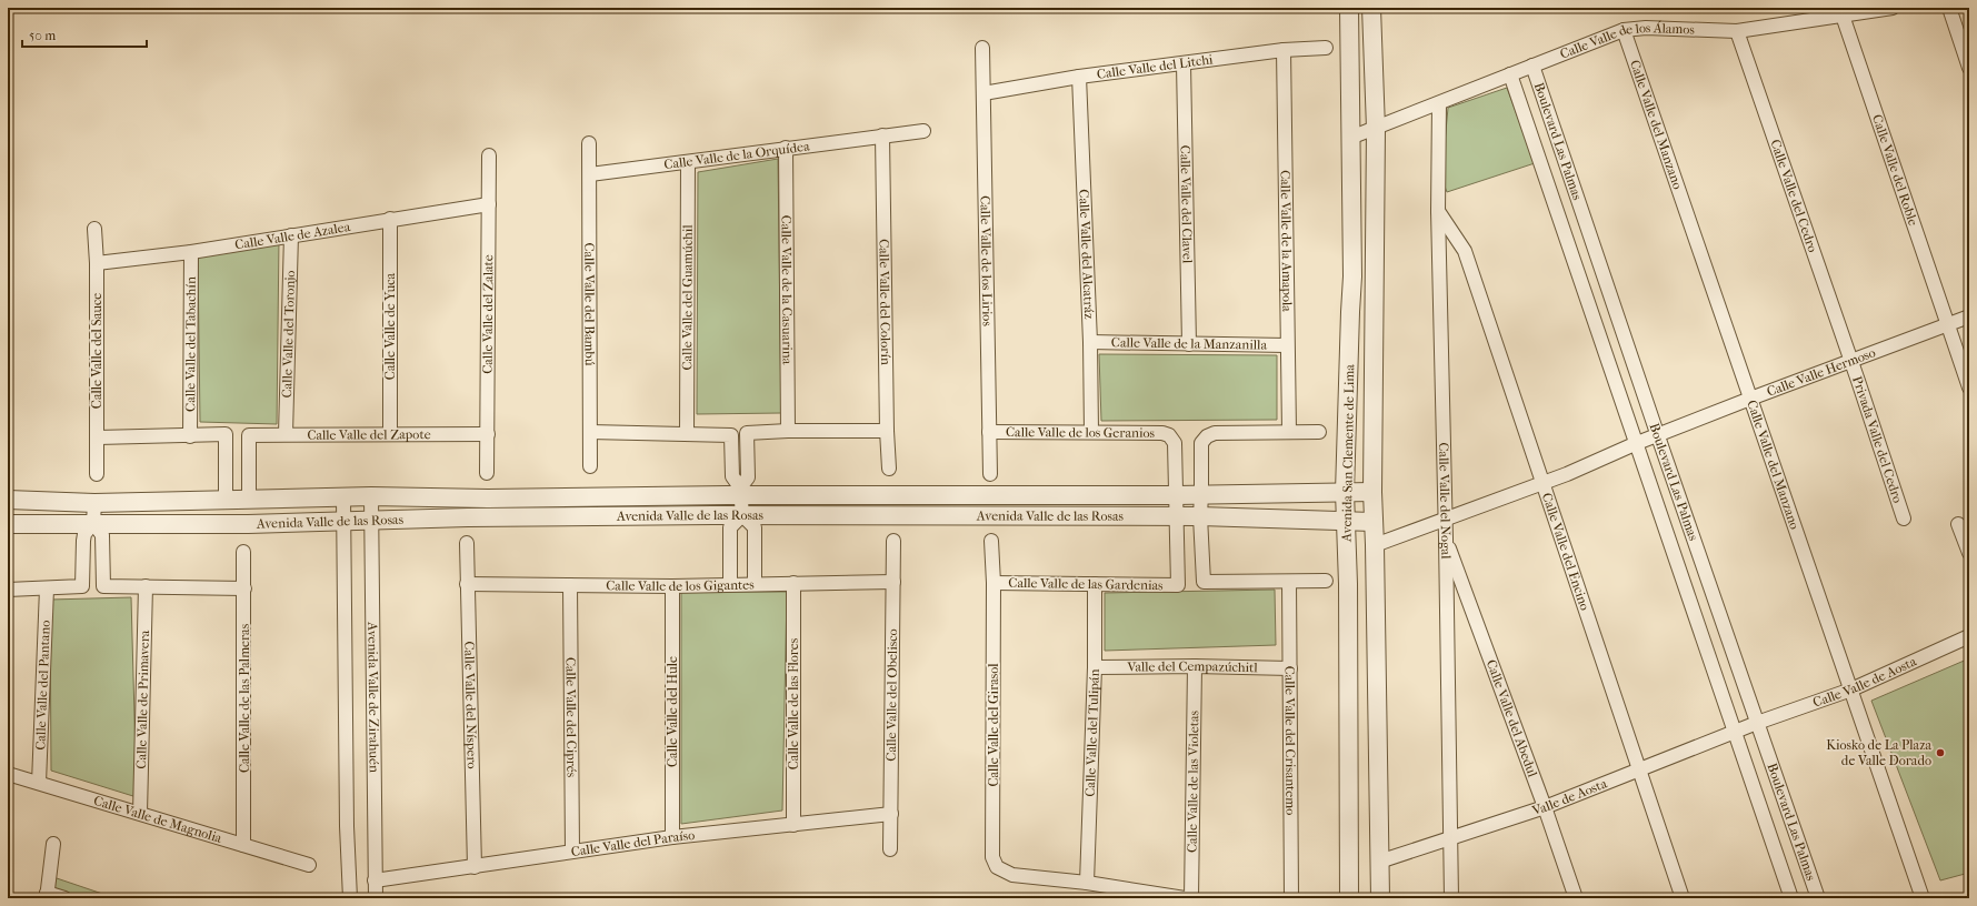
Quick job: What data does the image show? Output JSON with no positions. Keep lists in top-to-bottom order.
{
  "streets": {
    "street": [
      "Calle Valle de los Álamos",
      "Calle Valle del Litchi",
      "Calle Valle del Manzano",
      "Boulevard Las Palmas",
      "Calle Valle de la Orquídea",
      "Calle Valle del Roble",
      "Calle Valle del Cedro",
      "Calle Valle del Clavel",
      "Calle Valle de Azalea",
      "Calle Valle de la Amapola",
      "Calle Valle del Alcatráz",
      "Calle Valle de los Lirios",
      "Calle Valle de la Casuarina",
      "Calle Valle del Guamúchil",
      "Calle Valle del Colorín",
      "Calle Valle del Bambú",
      "Calle Valle del Zalate",
      "Calle Valle de Yuca",
      "Calle Valle del Toronjo",
      "Calle Valle del Tabachín",
      "Calle Valle de la Manzanilla",
      "Calle Valle del Sauce",
      "Calle Valle Hermoso",
      "Calle Valle de los Geranios",
      "Calle Valle del Zapote",
      "Privada Valle del Cedro",
      "Avenida San Clemente de Lima",
      "Calle Valle del Nogal",
      "Avenida Valle de las Rosas",
      "Calle Valle del Encino",
      "Calle Valle de los Gigantes",
      "Calle Valle de las Gardenias",
      "Valle del Cempazúchitl",
      "Calle Valle de Aosta",
      "Calle Valle del Pantano",
      "Calle Valle del Obelisco",
      "Avenida Valle de Zirahuén",
      "Calle Valle de las Palmeras",
      "Calle Valle de Primavera",
      "Calle Valle de las Flores",
      "Calle Valle del Níspero",
      "Calle Valle del Hule",
      "Calle Valle del Ciprés",
      "Calle Valle del Abedul",
      "Calle Valle del Girasol",
      "Calle Valle del Tulipán",
      "Calle Valle del Crisantemo",
      "Calle Valle de las Violetas",
      "Valle de Aosta",
      "Calle Valle de Magnolia",
      "Calle Valle del Paraíso"
    ]
  },
  "crossings": [
    ["Calle Valle de los Álamos", "Calle Valle del Manzano"],
    ["Calle Valle de los Álamos", "Boulevard Las Palmas"],
    ["Calle Valle de los Álamos", "Calle Valle del Roble"],
    ["Calle Valle de los Álamos", "Calle Valle del Cedro"],
    ["Calle Valle de los Álamos", "Avenida San Clemente de Lima"],
    ["Calle Valle de los Álamos", "Calle Valle del Nogal"],
    ["Calle Valle del Litchi", "Calle Valle del Clavel"],
    ["Calle Valle del Litchi", "Calle Valle de la Amapola"],
    ["Calle Valle del Litchi", "Calle Valle del Alcatráz"],
    ["Calle Valle del Litchi", "Calle Valle de los Lirios"],
    ["Calle Valle del Manzano", "Calle Valle Hermoso"],
    ["Calle Valle del Manzano", "Calle Valle de Aosta"],
    ["Boulevard Las Palmas", "Calle Valle Hermoso"],
    ["Boulevard Las Palmas", "Calle Valle de Aosta"],
    ["Boulevard Las Palmas", "Valle de Aosta"],
    ["Calle Valle de la Orquídea", "Calle Valle de la Casuarina"],
    ["Calle Valle de la Orquídea", "Calle Valle del Guamúchil"],
    ["Calle Valle de la Orquídea", "Calle Valle del Colorín"],
    ["Calle Valle de la Orquídea", "Calle Valle del Bambú"],
    ["Calle Valle del Roble", "Calle Valle Hermoso"],
    ["Calle Valle del Cedro", "Calle Valle Hermoso"],
    ["Calle Valle del Cedro", "Privada Valle del Cedro"],
    ["Calle Valle del Clavel", "Calle Valle de la Manzanilla"],
    ["Calle Valle de Azalea", "Calle Valle del Zalate"],
    ["Calle Valle de Azalea", "Calle Valle de Yuca"],
    ["Calle Valle de Azalea", "Calle Valle del Toronjo"],
    ["Calle Valle de Azalea", "Calle Valle del Tabachín"],
    ["Calle Valle de Azalea", "Calle Valle del Sauce"],
    ["Calle Valle de la Amapola", "Calle Valle de la Manzanilla"],
    ["Calle Valle del Alcatráz", "Calle Valle de la Manzanilla"],
    ["Calle Valle del Alcatráz", "Calle Valle de los Geranios"],
    ["Calle Valle de los Lirios", "Calle Valle de los Geranios"],
    ["Calle Valle del Zalate", "Calle Valle del Zapote"],
    ["Calle Valle de Yuca", "Calle Valle del Zapote"],
    ["Calle Valle del Toronjo", "Calle Valle del Zapote"],
    ["Calle Valle Hermoso", "Privada Valle del Cedro"],
    ["Calle Valle Hermoso", "Avenida San Clemente de Lima"],
    ["Calle Valle Hermoso", "Calle Valle del Nogal"],
    ["Calle Valle Hermoso", "Calle Valle del Encino"],
    ["Calle Valle de los Geranios", "Avenida Valle de las Rosas"],
    ["Calle Valle del Zapote", "Avenida Valle de las Rosas"],
    ["Avenida San Clemente de Lima", "Avenida Valle de las Rosas"],
    ["Avenida San Clemente de Lima", "Valle de Aosta"],
    ["Calle Valle del Nogal", "Calle Valle del Encino"],
    ["Calle Valle del Nogal", "Calle Valle del Abedul"],
    ["Calle Valle del Nogal", "Valle de Aosta"],
    ["Avenida Valle de las Rosas", "Calle Valle de las Gardenias"],
    ["Avenida Valle de las Rosas", "Avenida Valle de Zirahuén"],
    ["Calle Valle del Encino", "Valle de Aosta"],
    ["Calle Valle de los Gigantes", "Calle Valle del Obelisco"],
    ["Calle Valle de los Gigantes", "Calle Valle de las Flores"],
    ["Calle Valle de los Gigantes", "Calle Valle del Níspero"],
    ["Calle Valle de los Gigantes", "Calle Valle del Hule"],
    ["Calle Valle de los Gigantes", "Calle Valle del Ciprés"],
    ["Calle Valle de las Gardenias", "Calle Valle del Girasol"],
    ["Calle Valle de las Gardenias", "Calle Valle del Tulipán"],
    ["Valle del Cempazúchitl", "Calle Valle del Tulipán"],
    ["Valle del Cempazúchitl", "Calle Valle del Crisantemo"],
    ["Valle del Cempazúchitl", "Calle Valle de las Violetas"],
    ["Calle Valle de Aosta", "Valle de Aosta"],
    ["Calle Valle del Pantano", "Calle Valle de Magnolia"],
    ["Calle Valle del Obelisco", "Calle Valle del Paraíso"],
    ["Avenida Valle de Zirahuén", "Calle Valle del Paraíso"],
    ["Calle Valle de las Palmeras", "Calle Valle de Magnolia"],
    ["Calle Valle de Primavera", "Calle Valle de Magnolia"],
    ["Calle Valle de las Flores", "Calle Valle del Paraíso"],
    ["Calle Valle del Níspero", "Calle Valle del Paraíso"],
    ["Calle Valle del Hule", "Calle Valle del Paraíso"],
    ["Calle Valle del Ciprés", "Calle Valle del Paraíso"],
    ["Calle Valle del Abedul", "Valle de Aosta"],
    ["Calle Valle del Girasol", "Calle Valle del Tulipán"]
  ],
  "places": ["Kiosko de La Plaza de Valle Dorado"],
  "scale_bar": "50 m"
}
